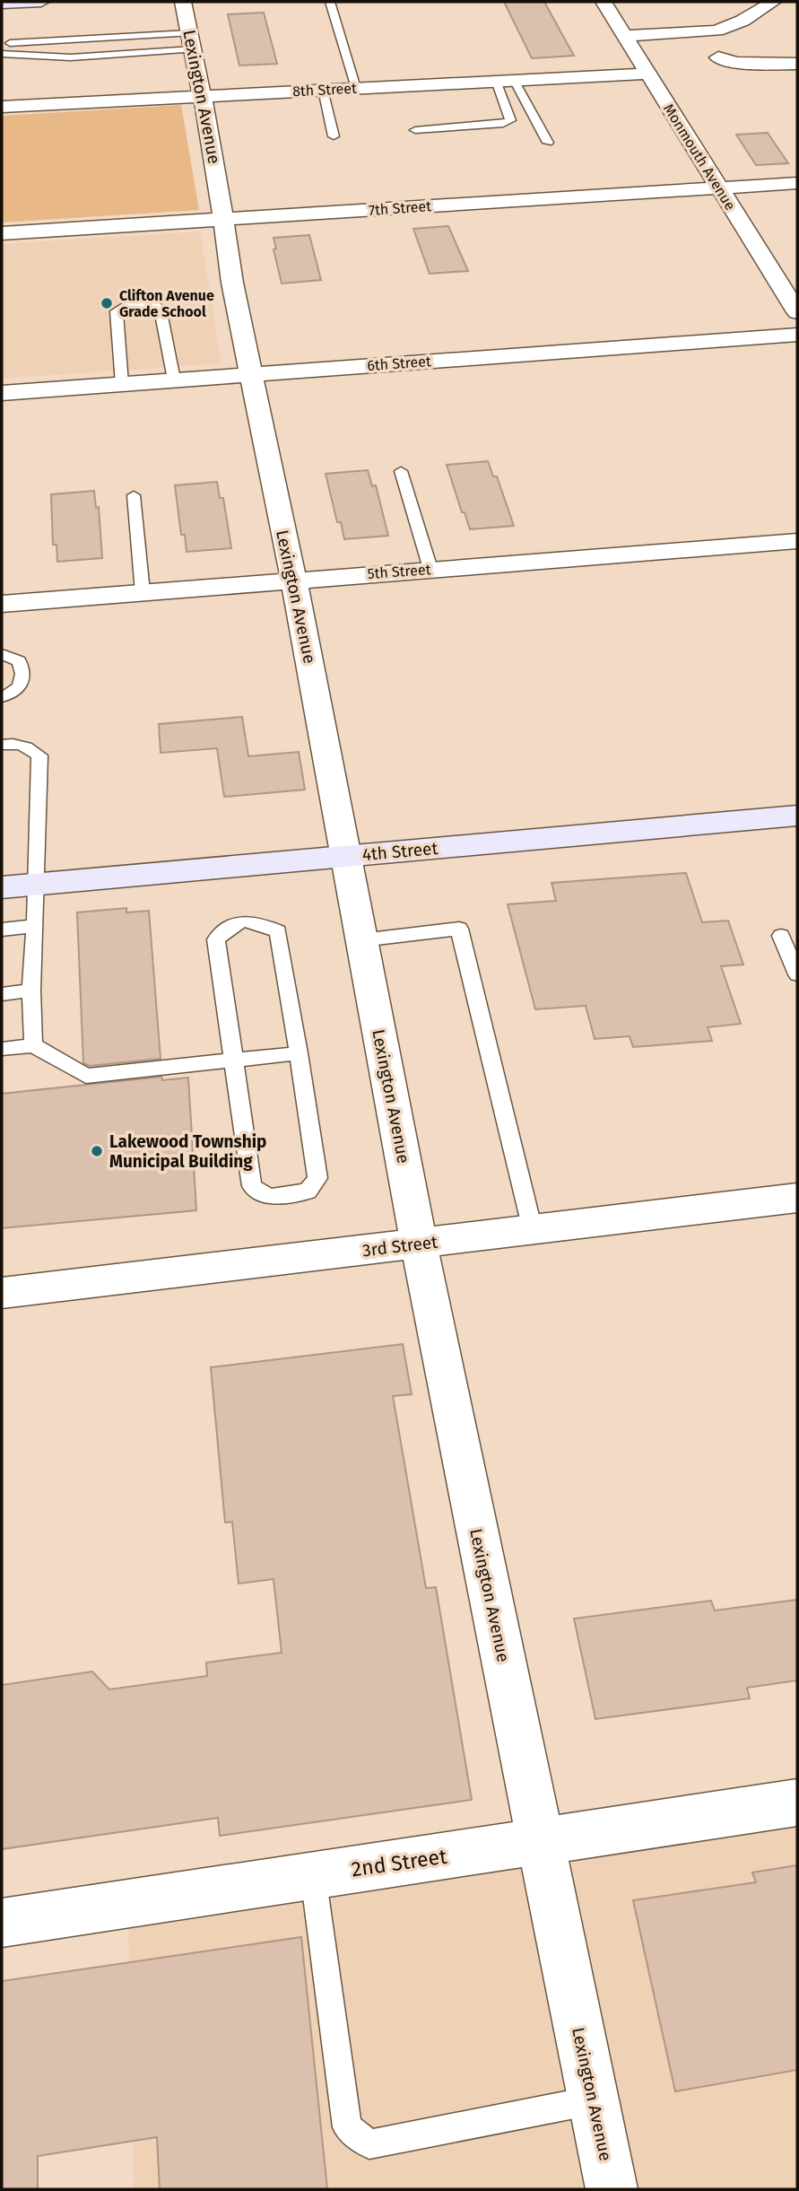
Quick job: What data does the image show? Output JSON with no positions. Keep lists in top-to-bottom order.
{
  "streets": {
    "street": [
      "8th Street",
      "Lexington Avenue",
      "Monmouth Avenue",
      "7th Street",
      "6th Street",
      "5th Street",
      "4th Street",
      "3rd Street",
      "2nd Street"
    ]
  },
  "crossings": [
    ["8th Street", "Lexington Avenue"],
    ["8th Street", "Monmouth Avenue"],
    ["Lexington Avenue", "7th Street"],
    ["Lexington Avenue", "6th Street"],
    ["Lexington Avenue", "5th Street"],
    ["Lexington Avenue", "4th Street"],
    ["Lexington Avenue", "3rd Street"],
    ["Lexington Avenue", "2nd Street"],
    ["Monmouth Avenue", "7th Street"]
  ],
  "places": ["Clifton Avenue Grade School", "Lakewood Township Municipal Building"]
}
